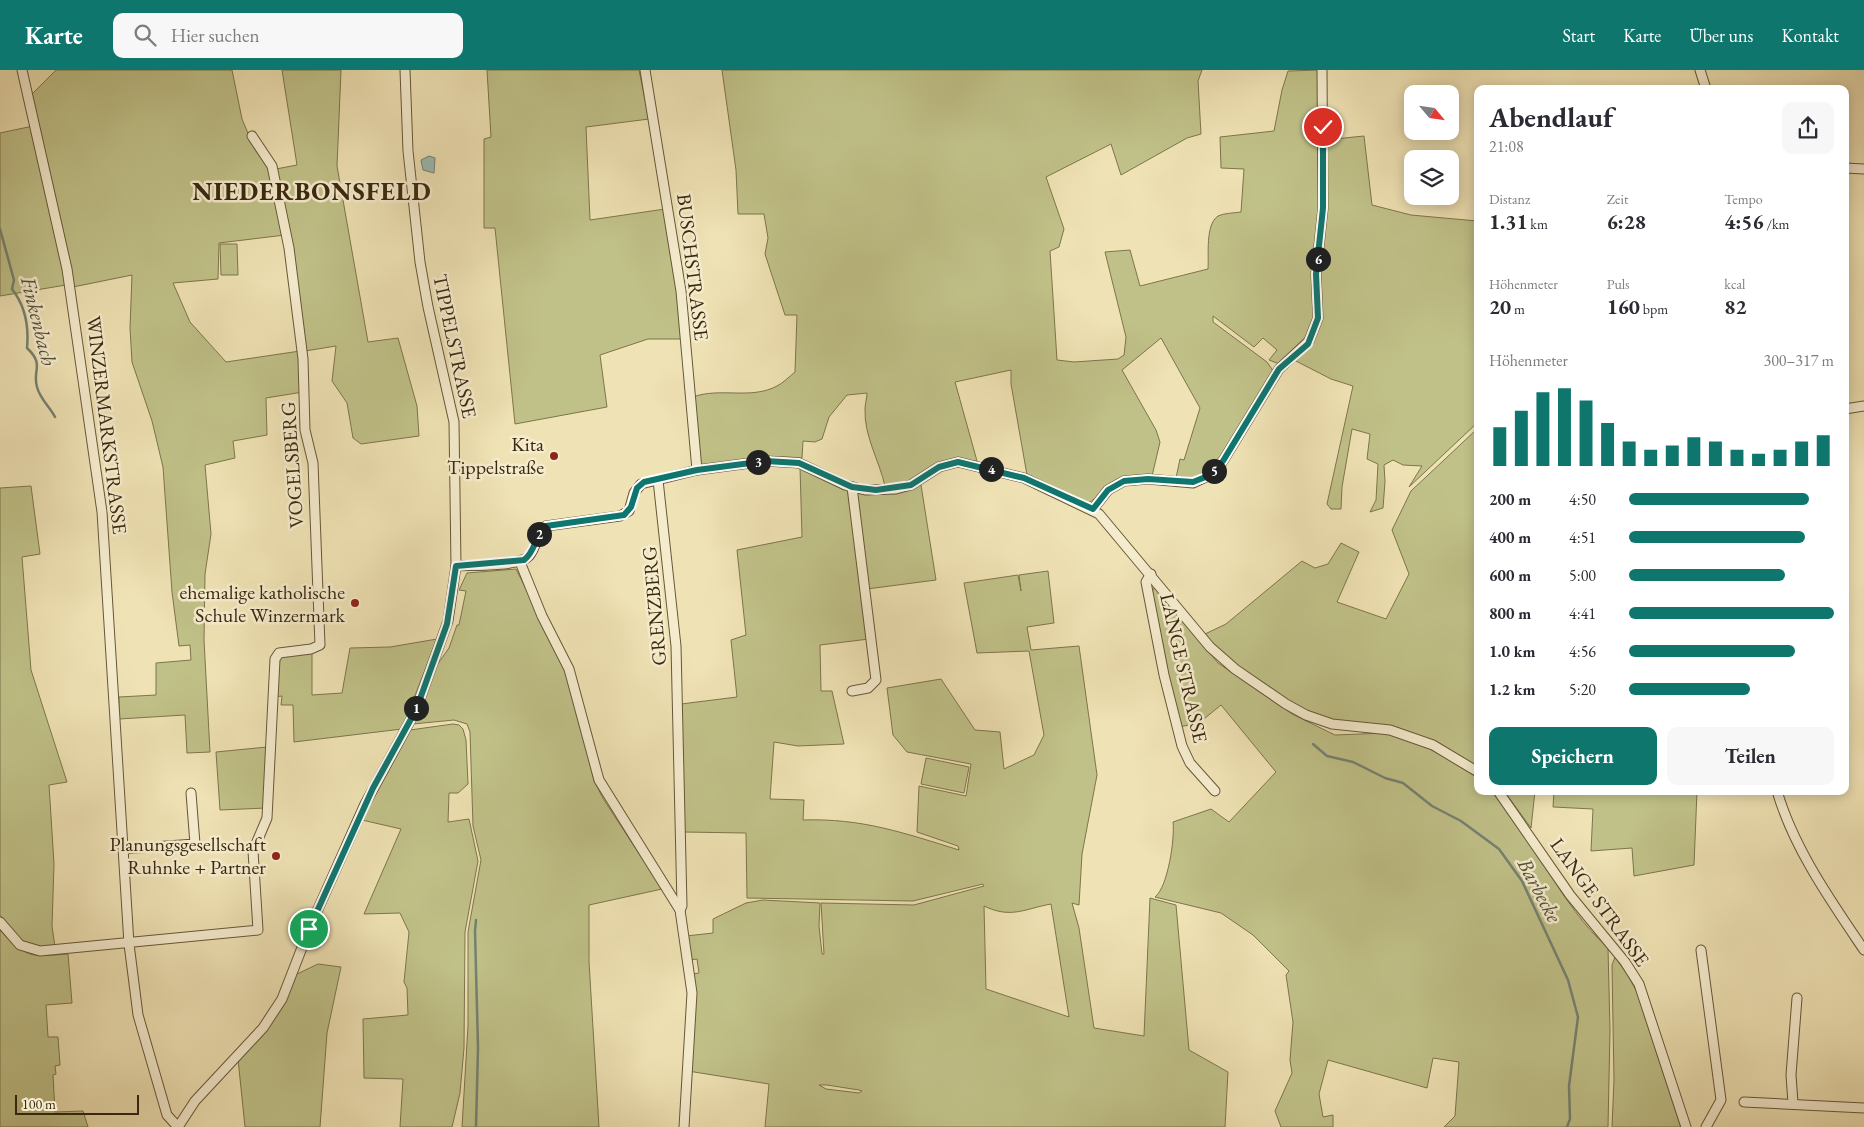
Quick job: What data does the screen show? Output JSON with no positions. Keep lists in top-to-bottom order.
{
  "streets": {
    "street": [
      "BUSCHSTRASSE",
      "TIPPELSTRASSE",
      "WINZERMARKSTRASSE",
      "VOGELSBERG",
      "GRENZBERG",
      "LANGE STRASSE"
    ]
  },
  "crossings": [
    ["BUSCHSTRASSE", "LANGE STRASSE"],
    ["TIPPELSTRASSE", "WINZERMARKSTRASSE"],
    ["WINZERMARKSTRASSE", "VOGELSBERG"],
    ["GRENZBERG", "LANGE STRASSE"]
  ],
  "districts": ["NIEDERBONSFELD"],
  "water": ["Finkenbach", "Barbecke"],
  "places": ["Kita Tippelstraße", "ehemalige katholische Schule Winzermark", "Planungsgesellschaft Ruhnke + Partner"],
  "scale_bar": "100 m",
  "north": "bottom right",
  "page": {
    "header": "Karte",
    "search": "Hier suchen",
    "nav": [
      "Start",
      "Karte",
      "Über uns",
      "Kontakt"
    ],
    "heading": ["Abendlauf", "21:08"],
    "stats": [
      ["Distanz", "1.31 km"],
      ["Zeit", "6:28"],
      ["Tempo", "4:56 /km"],
      ["Höhenmeter", "20 m"],
      ["Puls", "160 bpm"],
      ["kcal", "82"]
    ],
    "pins": [
      "6",
      "3",
      "4",
      "5",
      "2",
      "1"
    ],
    "chart": ["Höhenmeter", "300–317 m"],
    "list": [
      {
        "name": "200 m",
        "note": "4:50"
      },
      {
        "name": "400 m",
        "note": "4:51"
      },
      {
        "name": "600 m",
        "note": "5:00"
      },
      {
        "name": "800 m",
        "note": "4:41"
      },
      {
        "name": "1.0 km",
        "note": "4:56"
      },
      {
        "name": "1.2 km",
        "note": "5:20"
      }
    ],
    "buttons": ["Speichern", "Teilen"],
    "scale": "100 m"
  }
}
